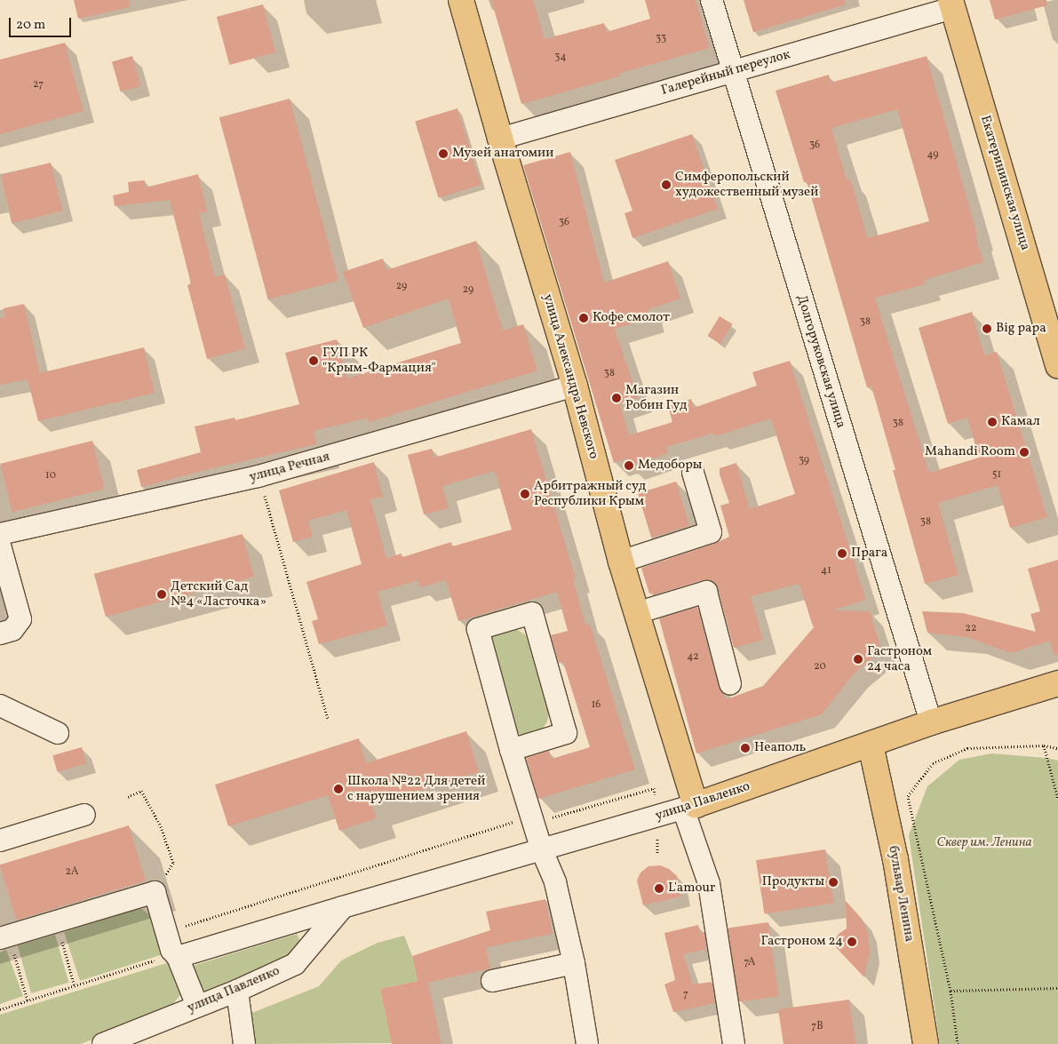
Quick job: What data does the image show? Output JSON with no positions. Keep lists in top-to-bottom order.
{
  "streets": {
    "main road": [
      "Екатерининская улица",
      "улица Александра Невского",
      "улица Павленко",
      "бульвар Ленина"
    ],
    "street": ["Галерейный переулок", "Долгоруковская улица", "улица Речная"]
  },
  "crossings": [
    ["Галерейный переулок", "Екатерининская улица"],
    ["Галерейный переулок", "Долгоруковская улица"],
    ["Галерейный переулок", "улица Александра Невского"],
    ["Долгоруковская улица", "улица Павленко"],
    ["улица Александра Невского", "улица Речная"],
    ["улица Александра Невского", "улица Павленко"],
    ["улица Павленко", "бульвар Ленина"]
  ],
  "parks": ["Сквер им. Ленина"],
  "places": [
    "Музей анатомии",
    "Симферопольский художественный музей",
    "Кофе смолот",
    "Big papa",
    "ГУП РК \"Крым-Фармация\"",
    "Магазин Робин Гуд",
    "Камал",
    "Mahandi Room",
    "Медоборы",
    "Арбитражный суд Республики Крым",
    "Прага",
    "Детский Сад №4 «Ласточка»",
    "Гастроном 24 часа",
    "Неаполь",
    "Школа №22 Для детей с нарушением зрения",
    "Продукты",
    "L'amour",
    "Гастроном 24"
  ],
  "house_numbers": [
    "33",
    "34",
    "27",
    "36",
    "49",
    "36",
    "29",
    "29",
    "38",
    "38",
    "38",
    "39",
    "51",
    "10",
    "38",
    "41",
    "22",
    "42",
    "20",
    "16",
    "2А",
    "7А",
    "7",
    "7В"
  ],
  "scale_bar": "20 m"
}
